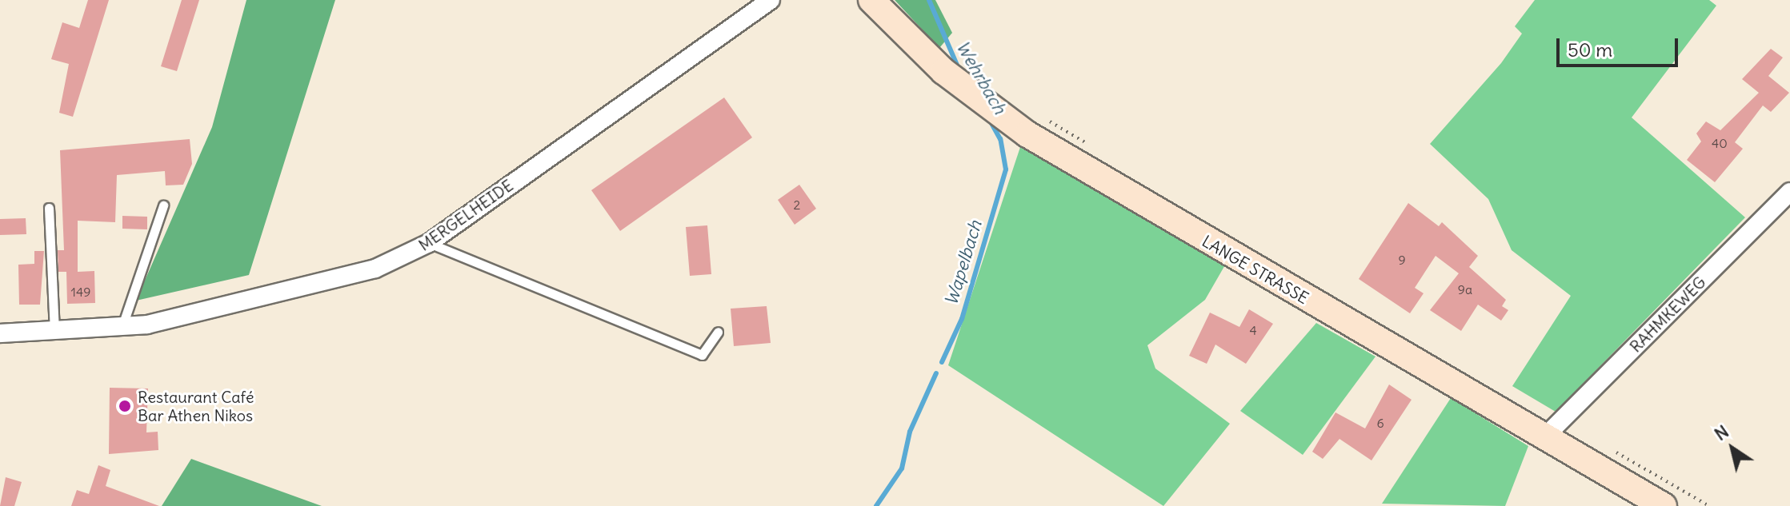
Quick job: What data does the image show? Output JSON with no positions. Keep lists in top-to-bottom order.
{
  "streets": {
    "street": ["MERGELHEIDE", "LANGE STRASSE", "RAHMKEWEG"]
  },
  "crossings": [
    ["LANGE STRASSE", "RAHMKEWEG"]
  ],
  "water": ["Wehrbach", "Wapelbach"],
  "places": ["Restaurant Café Bar Athen Nikos"],
  "house_numbers": [
    "40",
    "2",
    "9",
    "9a",
    "149",
    "4",
    "6"
  ],
  "scale_bar": "50 m",
  "north": "top left"
}
